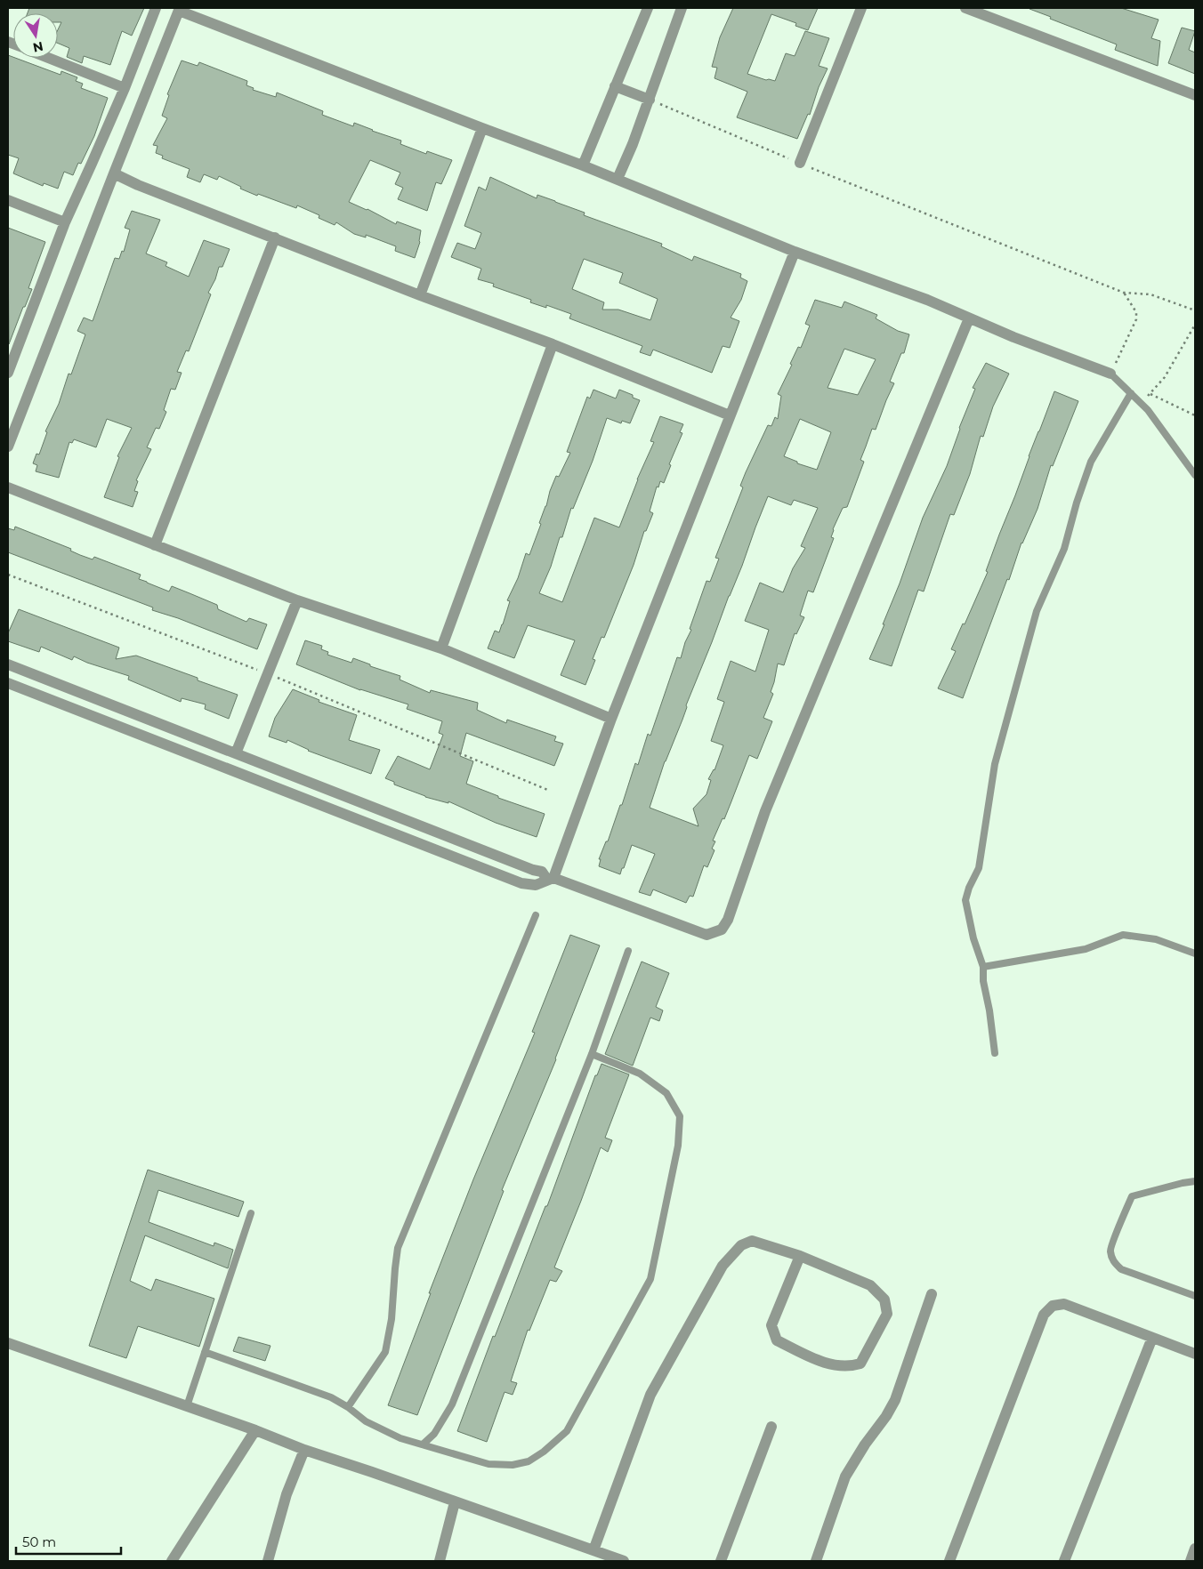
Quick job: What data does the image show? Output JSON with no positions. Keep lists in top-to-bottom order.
{
  "scale_bar": "50 m",
  "north": "bottom"
}
